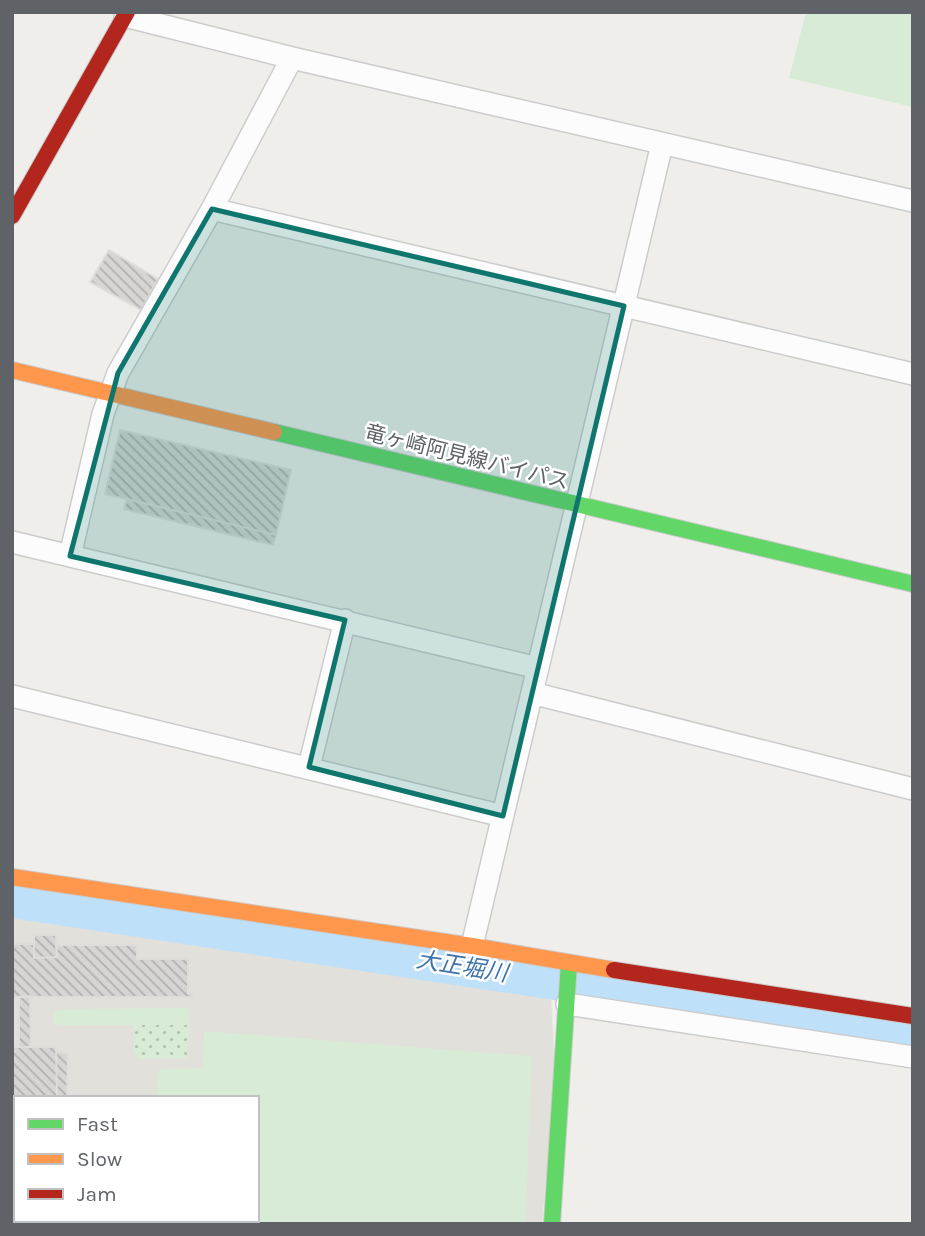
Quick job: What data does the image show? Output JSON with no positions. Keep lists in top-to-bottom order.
{
  "streets": {
    "street": ["竜ヶ崎阿見線バイパス"]
  },
  "water": ["大正堀川"],
  "legend": ["Fast", "Slow", "Jam"]
}
